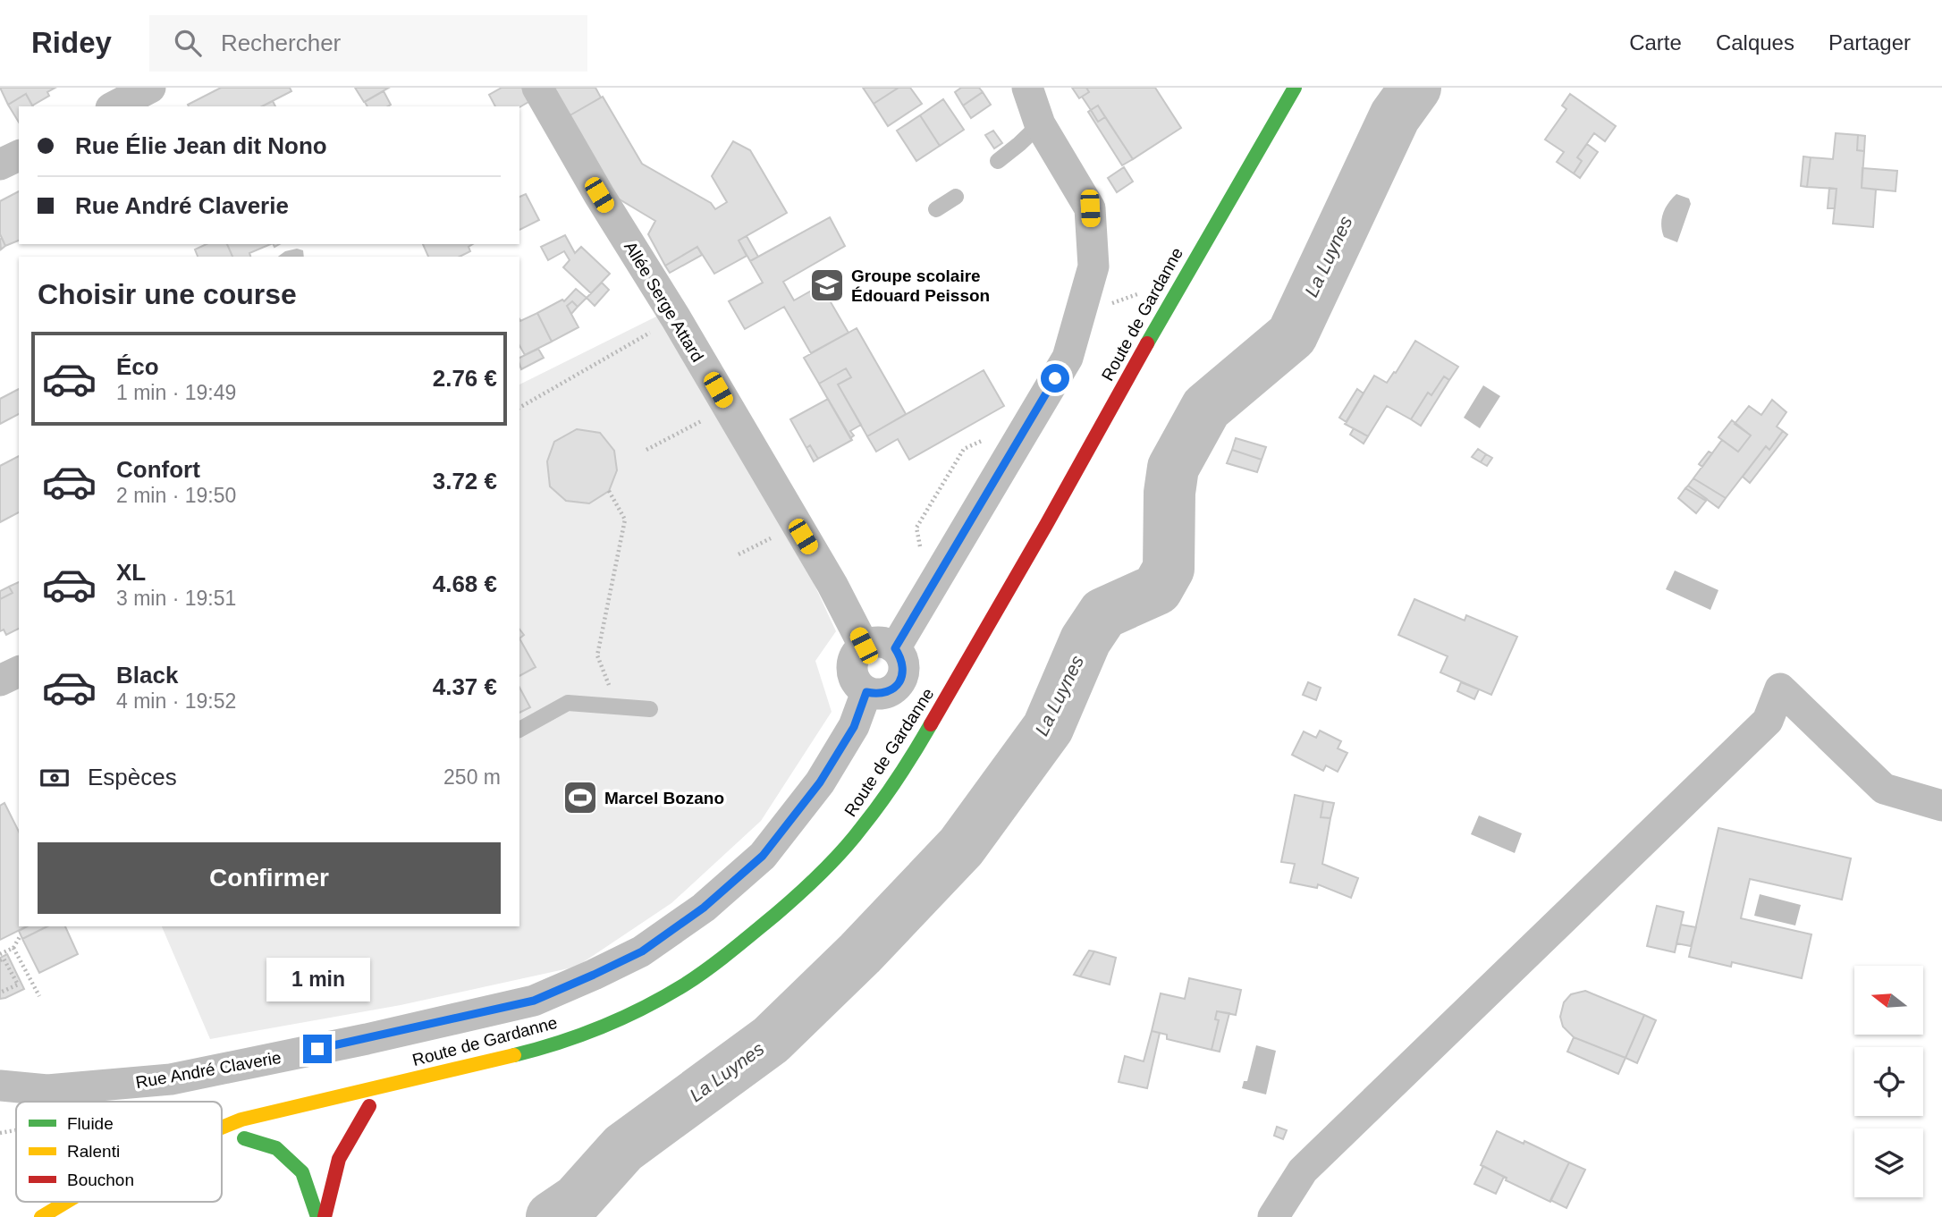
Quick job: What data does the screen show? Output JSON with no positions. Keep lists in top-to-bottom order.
{
  "streets": {
    "main road": ["Route de Gardanne"],
    "street": ["Allée Serge Attard", "Rue André Claverie"]
  },
  "crossings": [
    ["Allée Serge Attard", "Rue André Claverie"]
  ],
  "water": ["La Luynes"],
  "places": {
    "school or university": ["Groupe scolaire Édouard Peisson"],
    "sports": ["Marcel Bozano"]
  },
  "legend": ["Fluide", "Ralenti", "Bouchon"],
  "north": "left",
  "page": {
    "header": "Ridey",
    "search": "Rechercher",
    "nav": ["Carte", "Calques", "Partager"],
    "banner": ["Rue Élie Jean dit Nono", "Rue André Claverie"],
    "heading": "Choisir une course",
    "list": [
      {
        "name": "Éco",
        "note": "1 min · 19:49",
        "value": "2.76 €"
      },
      {
        "name": "Confort",
        "note": "2 min · 19:50",
        "value": "3.72 €"
      },
      {
        "name": "XL",
        "note": "3 min · 19:51",
        "value": "4.68 €"
      },
      {
        "name": "Black",
        "note": "4 min · 19:52",
        "value": "4.37 €"
      }
    ],
    "pay": ["Espèces", "250 m"],
    "buttons": "Confirmer",
    "bubble": "1 min"
  }
}
